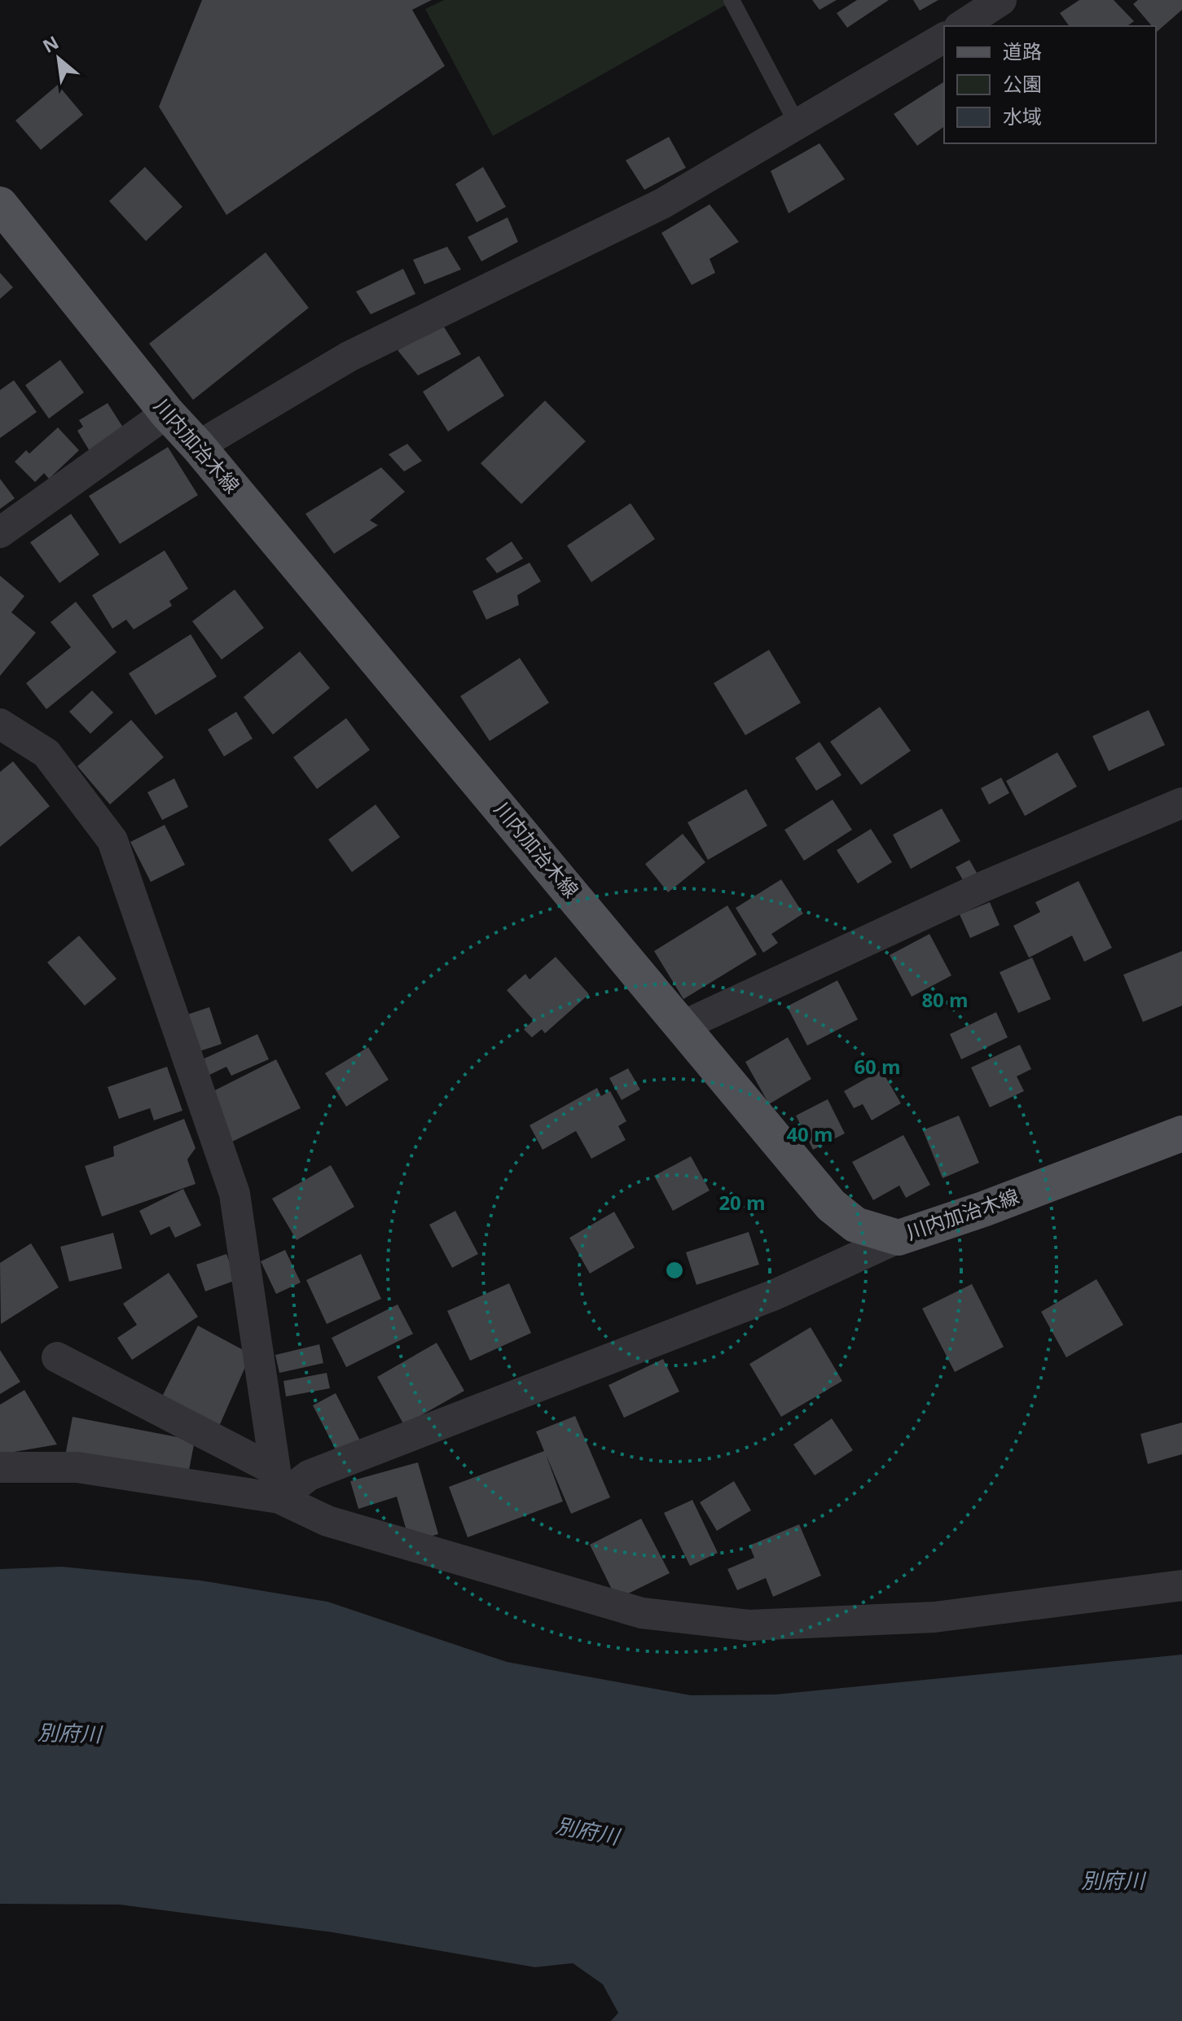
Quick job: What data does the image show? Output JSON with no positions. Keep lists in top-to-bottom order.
{
  "streets": {
    "main road": ["川内加治木線"]
  },
  "water": ["別府川"],
  "legend": ["道路", "公園", "水域"],
  "north": "top left",
  "rings": [
    "80 m",
    "60 m",
    "40 m",
    "20 m"
  ]
}
